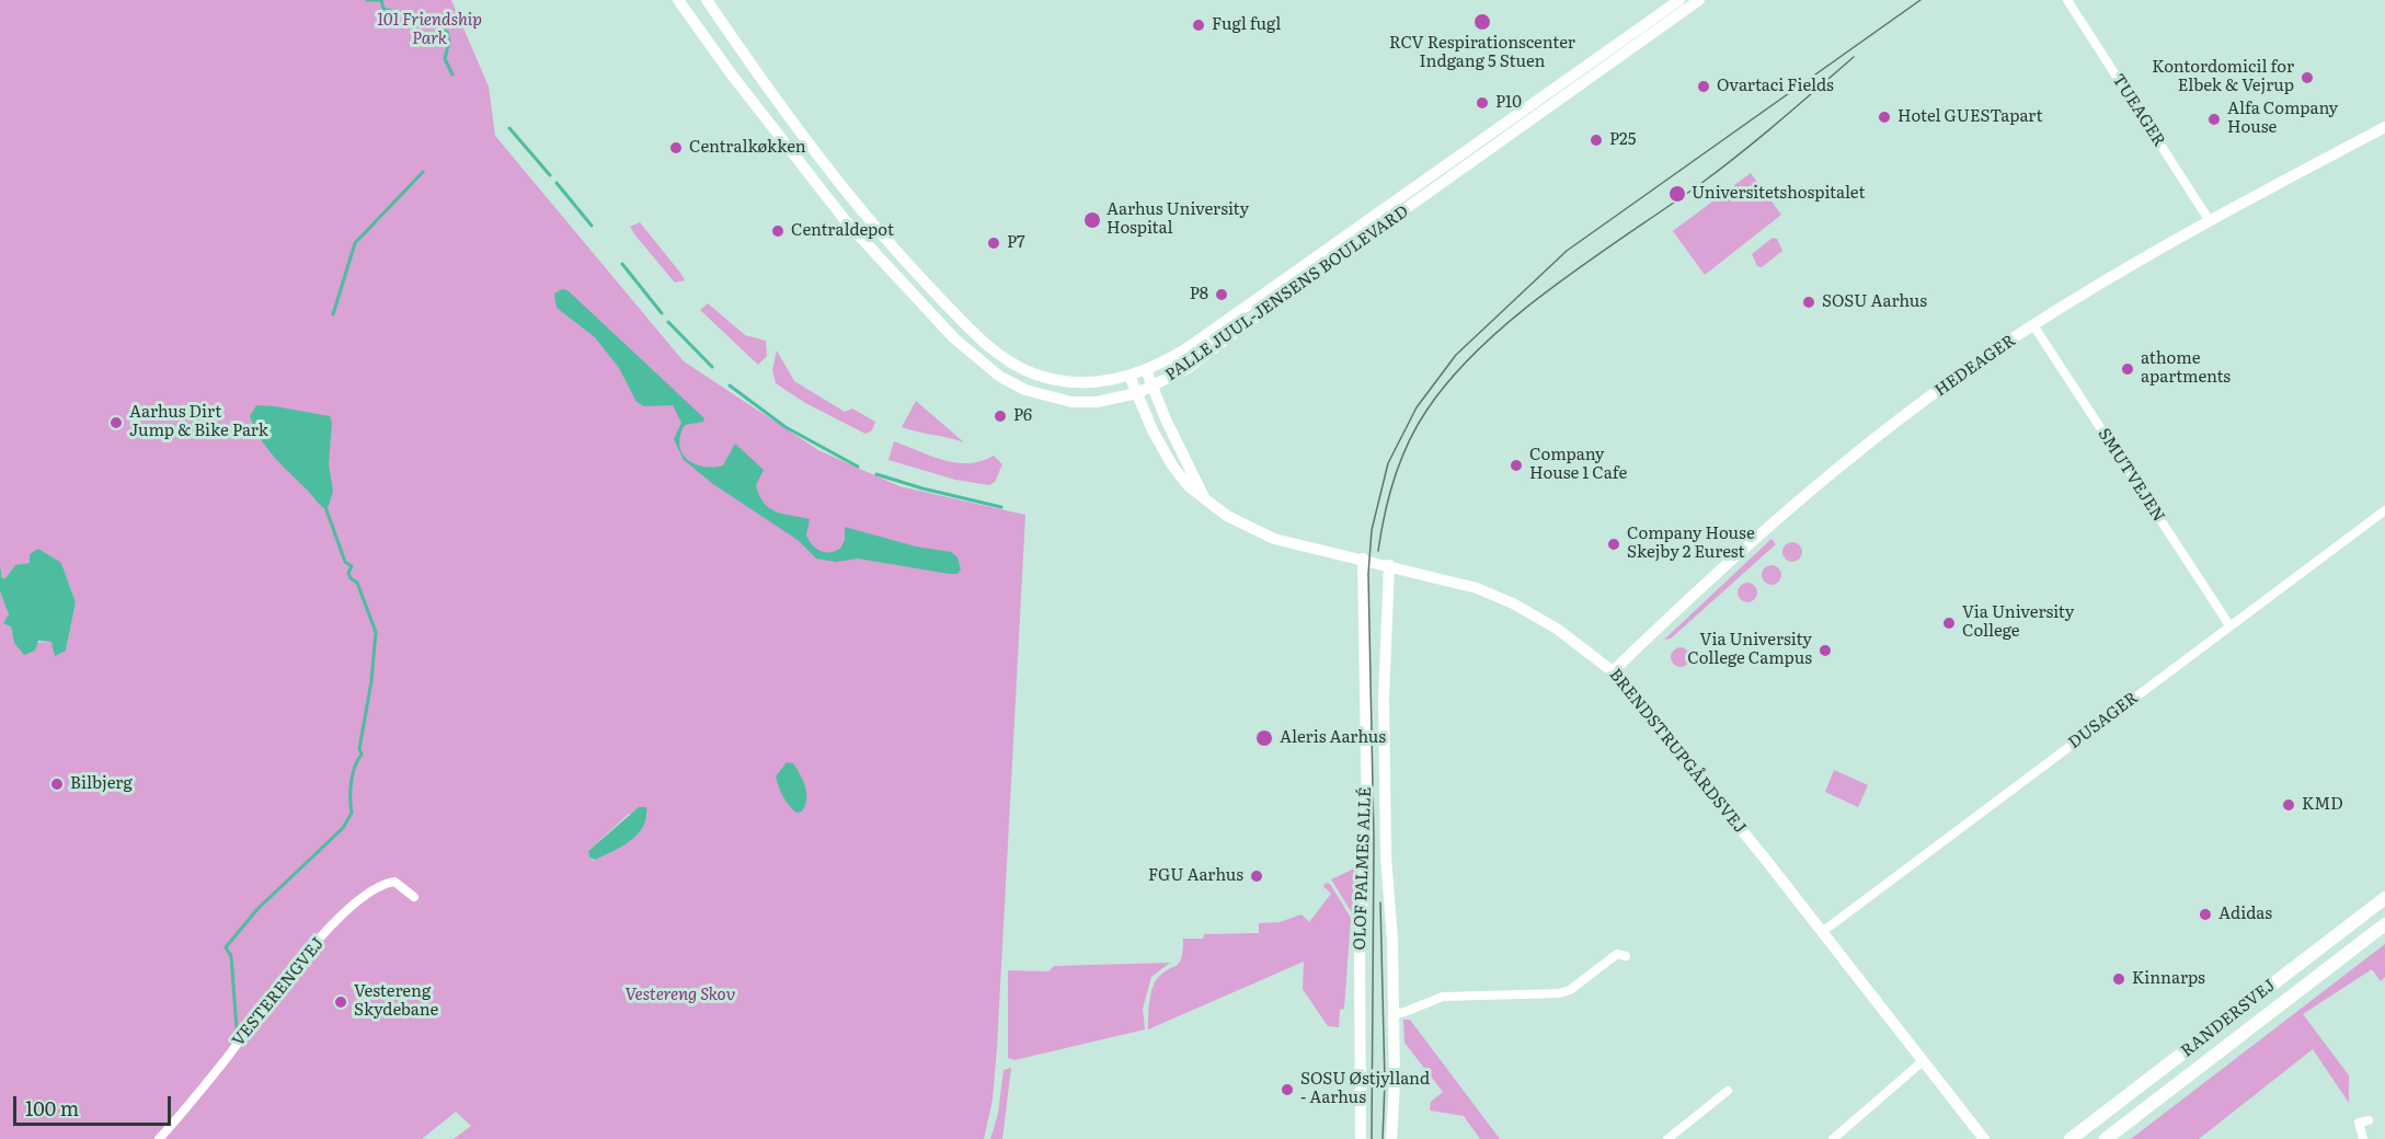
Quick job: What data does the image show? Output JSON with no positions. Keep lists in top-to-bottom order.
{
  "streets": {
    "main road": ["RANDERSVEJ"],
    "street": [
      "TUEAGER",
      "PALLE JUUL-JENSENS BOULEVARD",
      "HEDEAGER",
      "SMUTVEJEN",
      "DUSAGER",
      "BRENDSTRUPGÅRDSVEJ",
      "OLOF PALMES ALLÉ",
      "VESTERENGVEJ"
    ]
  },
  "crossings": [
    ["TUEAGER", "HEDEAGER"],
    ["PALLE JUUL-JENSENS BOULEVARD", "BRENDSTRUPGÅRDSVEJ"],
    ["HEDEAGER", "SMUTVEJEN"],
    ["HEDEAGER", "BRENDSTRUPGÅRDSVEJ"],
    ["SMUTVEJEN", "DUSAGER"],
    ["DUSAGER", "BRENDSTRUPGÅRDSVEJ"],
    ["BRENDSTRUPGÅRDSVEJ", "OLOF PALMES ALLÉ"]
  ],
  "parks": ["101 Friendship Park", "Vestereng Skov"],
  "places": [
    "RCV Respirationscenter Indgang 5 Stuen",
    "Fugl fugl",
    "Kontordomicil for Elbek & Vejrup",
    "Ovartaci Fields",
    "P10",
    "Hotel GUESTapart",
    "Alfa Company House",
    "P25",
    "Centralkøkken",
    "Universitetshospitalet",
    "Aarhus University Hospital",
    "Centraldepot",
    "P7",
    "P8",
    "SOSU Aarhus",
    "athome apartments",
    "P6",
    "Aarhus Dirt Jump & Bike Park",
    "Company House 1 Cafe",
    "Company House Skejby 2 Eurest",
    "Via University College",
    "Via University College Campus",
    "Aleris Aarhus",
    "Bilbjerg",
    "KMD",
    "FGU Aarhus",
    "Adidas",
    "Kinnarps",
    "Vestereng Skydebane",
    "SOSU Østjylland - Aarhus"
  ],
  "scale_bar": "100 m"
}
